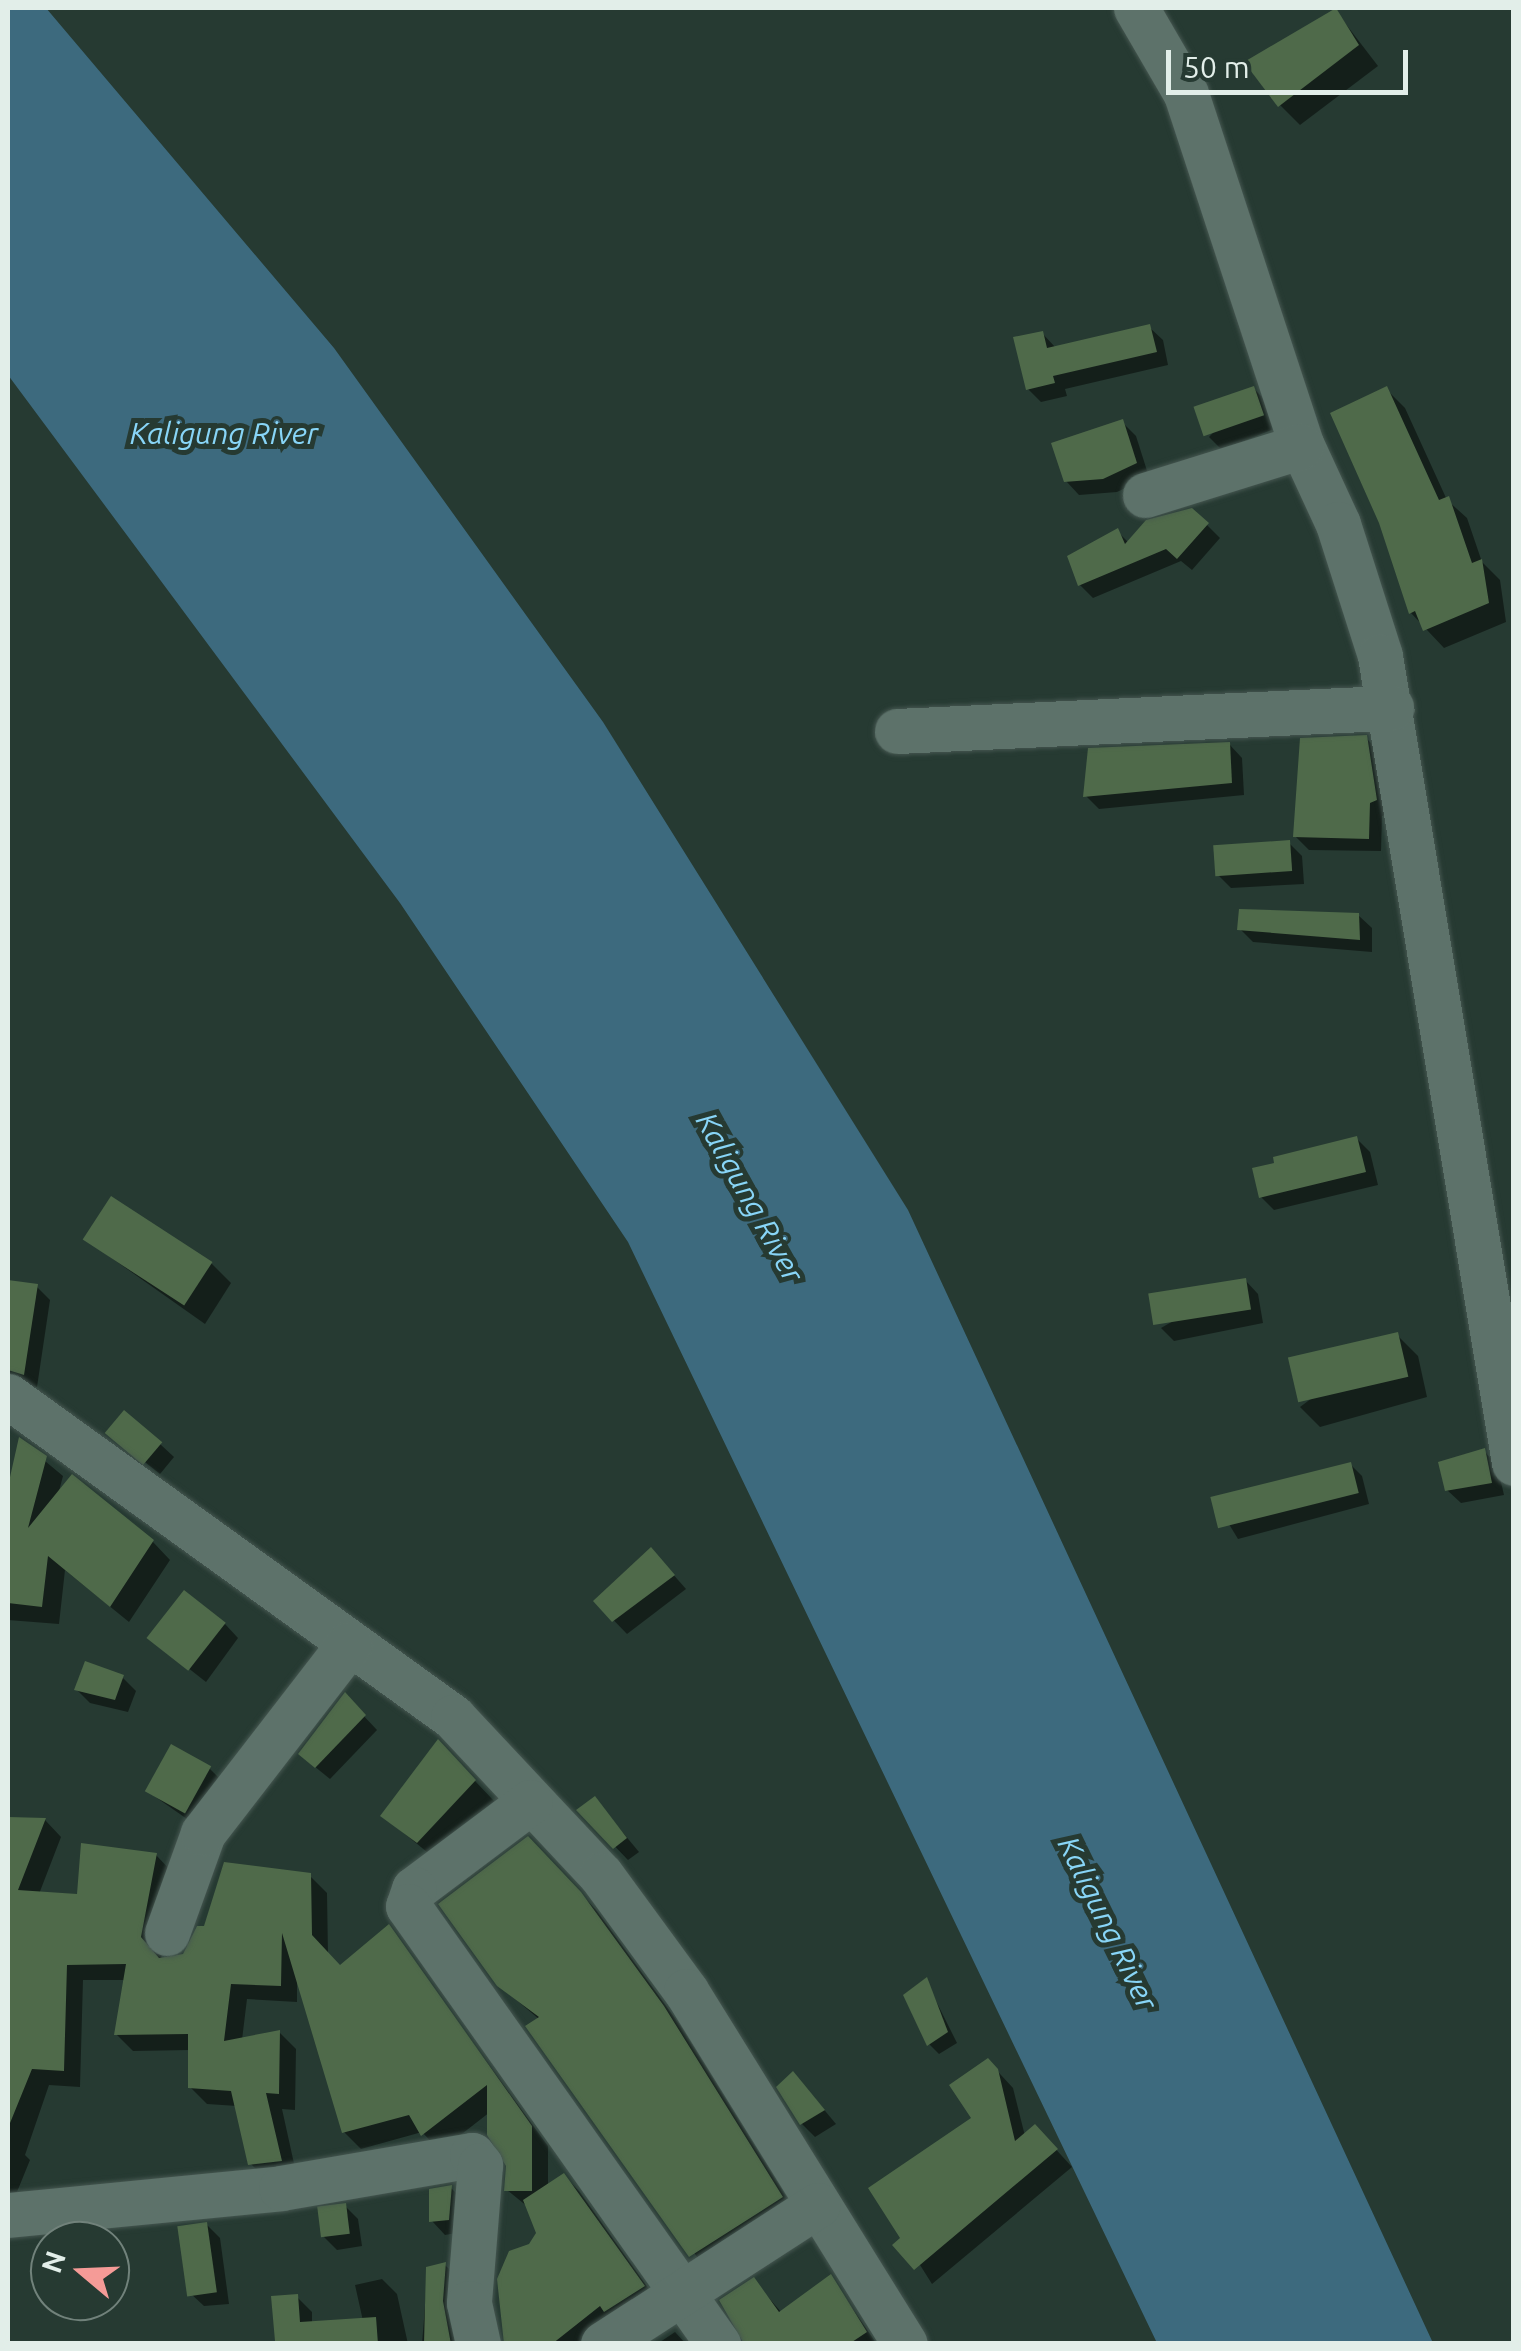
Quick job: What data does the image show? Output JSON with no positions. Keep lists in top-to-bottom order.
{
  "water": ["Kaligung River"],
  "scale_bar": "50 m",
  "north": "left"
}
